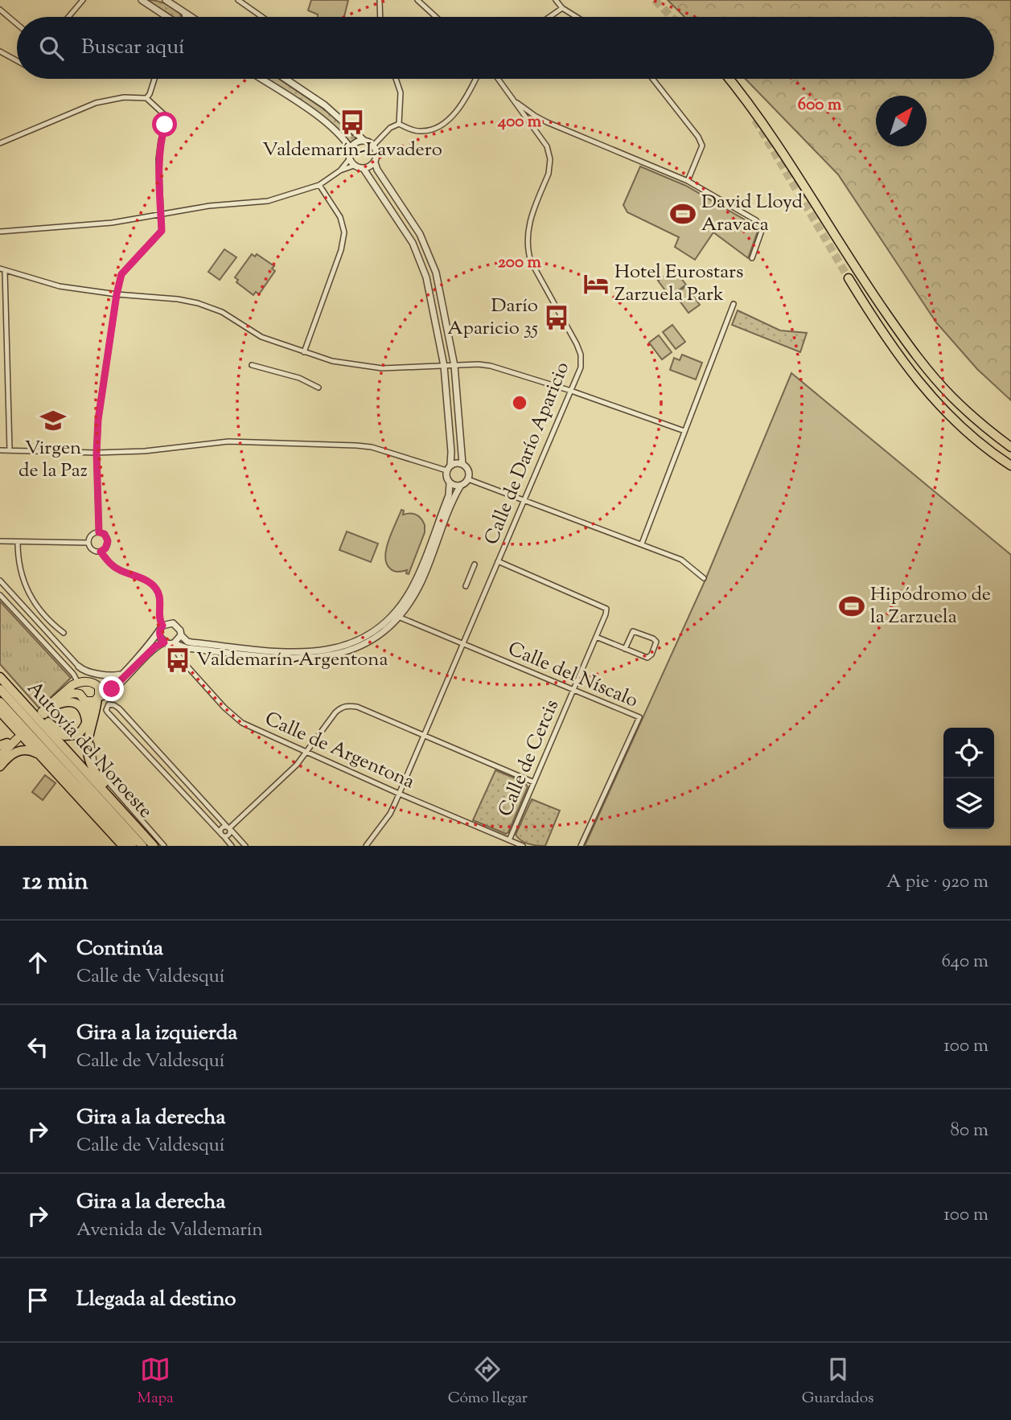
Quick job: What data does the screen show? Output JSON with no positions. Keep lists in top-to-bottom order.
{
  "streets": {
    "highway": ["Autovía del Noroeste"],
    "street": [
      "Calle de Darío Aparicio",
      "Calle del Níscalo",
      "Calle de Argentona",
      "Calle de Cercis"
    ]
  },
  "crossings": [
    ["Calle de Darío Aparicio", "Calle del Níscalo"],
    ["Calle de Darío Aparicio", "Calle de Argentona"],
    ["Calle de Darío Aparicio", "Calle de Cercis"],
    ["Calle del Níscalo", "Calle de Cercis"],
    ["Calle de Argentona", "Calle de Cercis"]
  ],
  "places": {
    "bus stop": ["Valdemarín-Lavadero", "Darío Aparicio 35", "Valdemarín-Argentona"],
    "sports": ["David Lloyd Aravaca", "Hipódromo de la Zarzuela"],
    "hotel": ["Hotel Eurostars Zarzuela Park"],
    "school or university": ["Virgen de la Paz"]
  },
  "north": "top right",
  "page": {
    "search": "Buscar aquí",
    "heading": ["12 min", "A pie · 920 m"],
    "list": [
      ["Continúa", "Calle de Valdesquí", "640 m"],
      ["Gira a la izquierda", "Calle de Valdesquí", "100 m"],
      ["Gira a la derecha", "Calle de Valdesquí", "80 m"],
      ["Gira a la derecha", "Avenida de Valdemarín", "100 m"],
      "Llegada al destino"
    ],
    "nav": ["Mapa", "Cómo llegar", "Guardados"]
  },
  "rings": ["600 m", "400 m", "200 m"]
}
